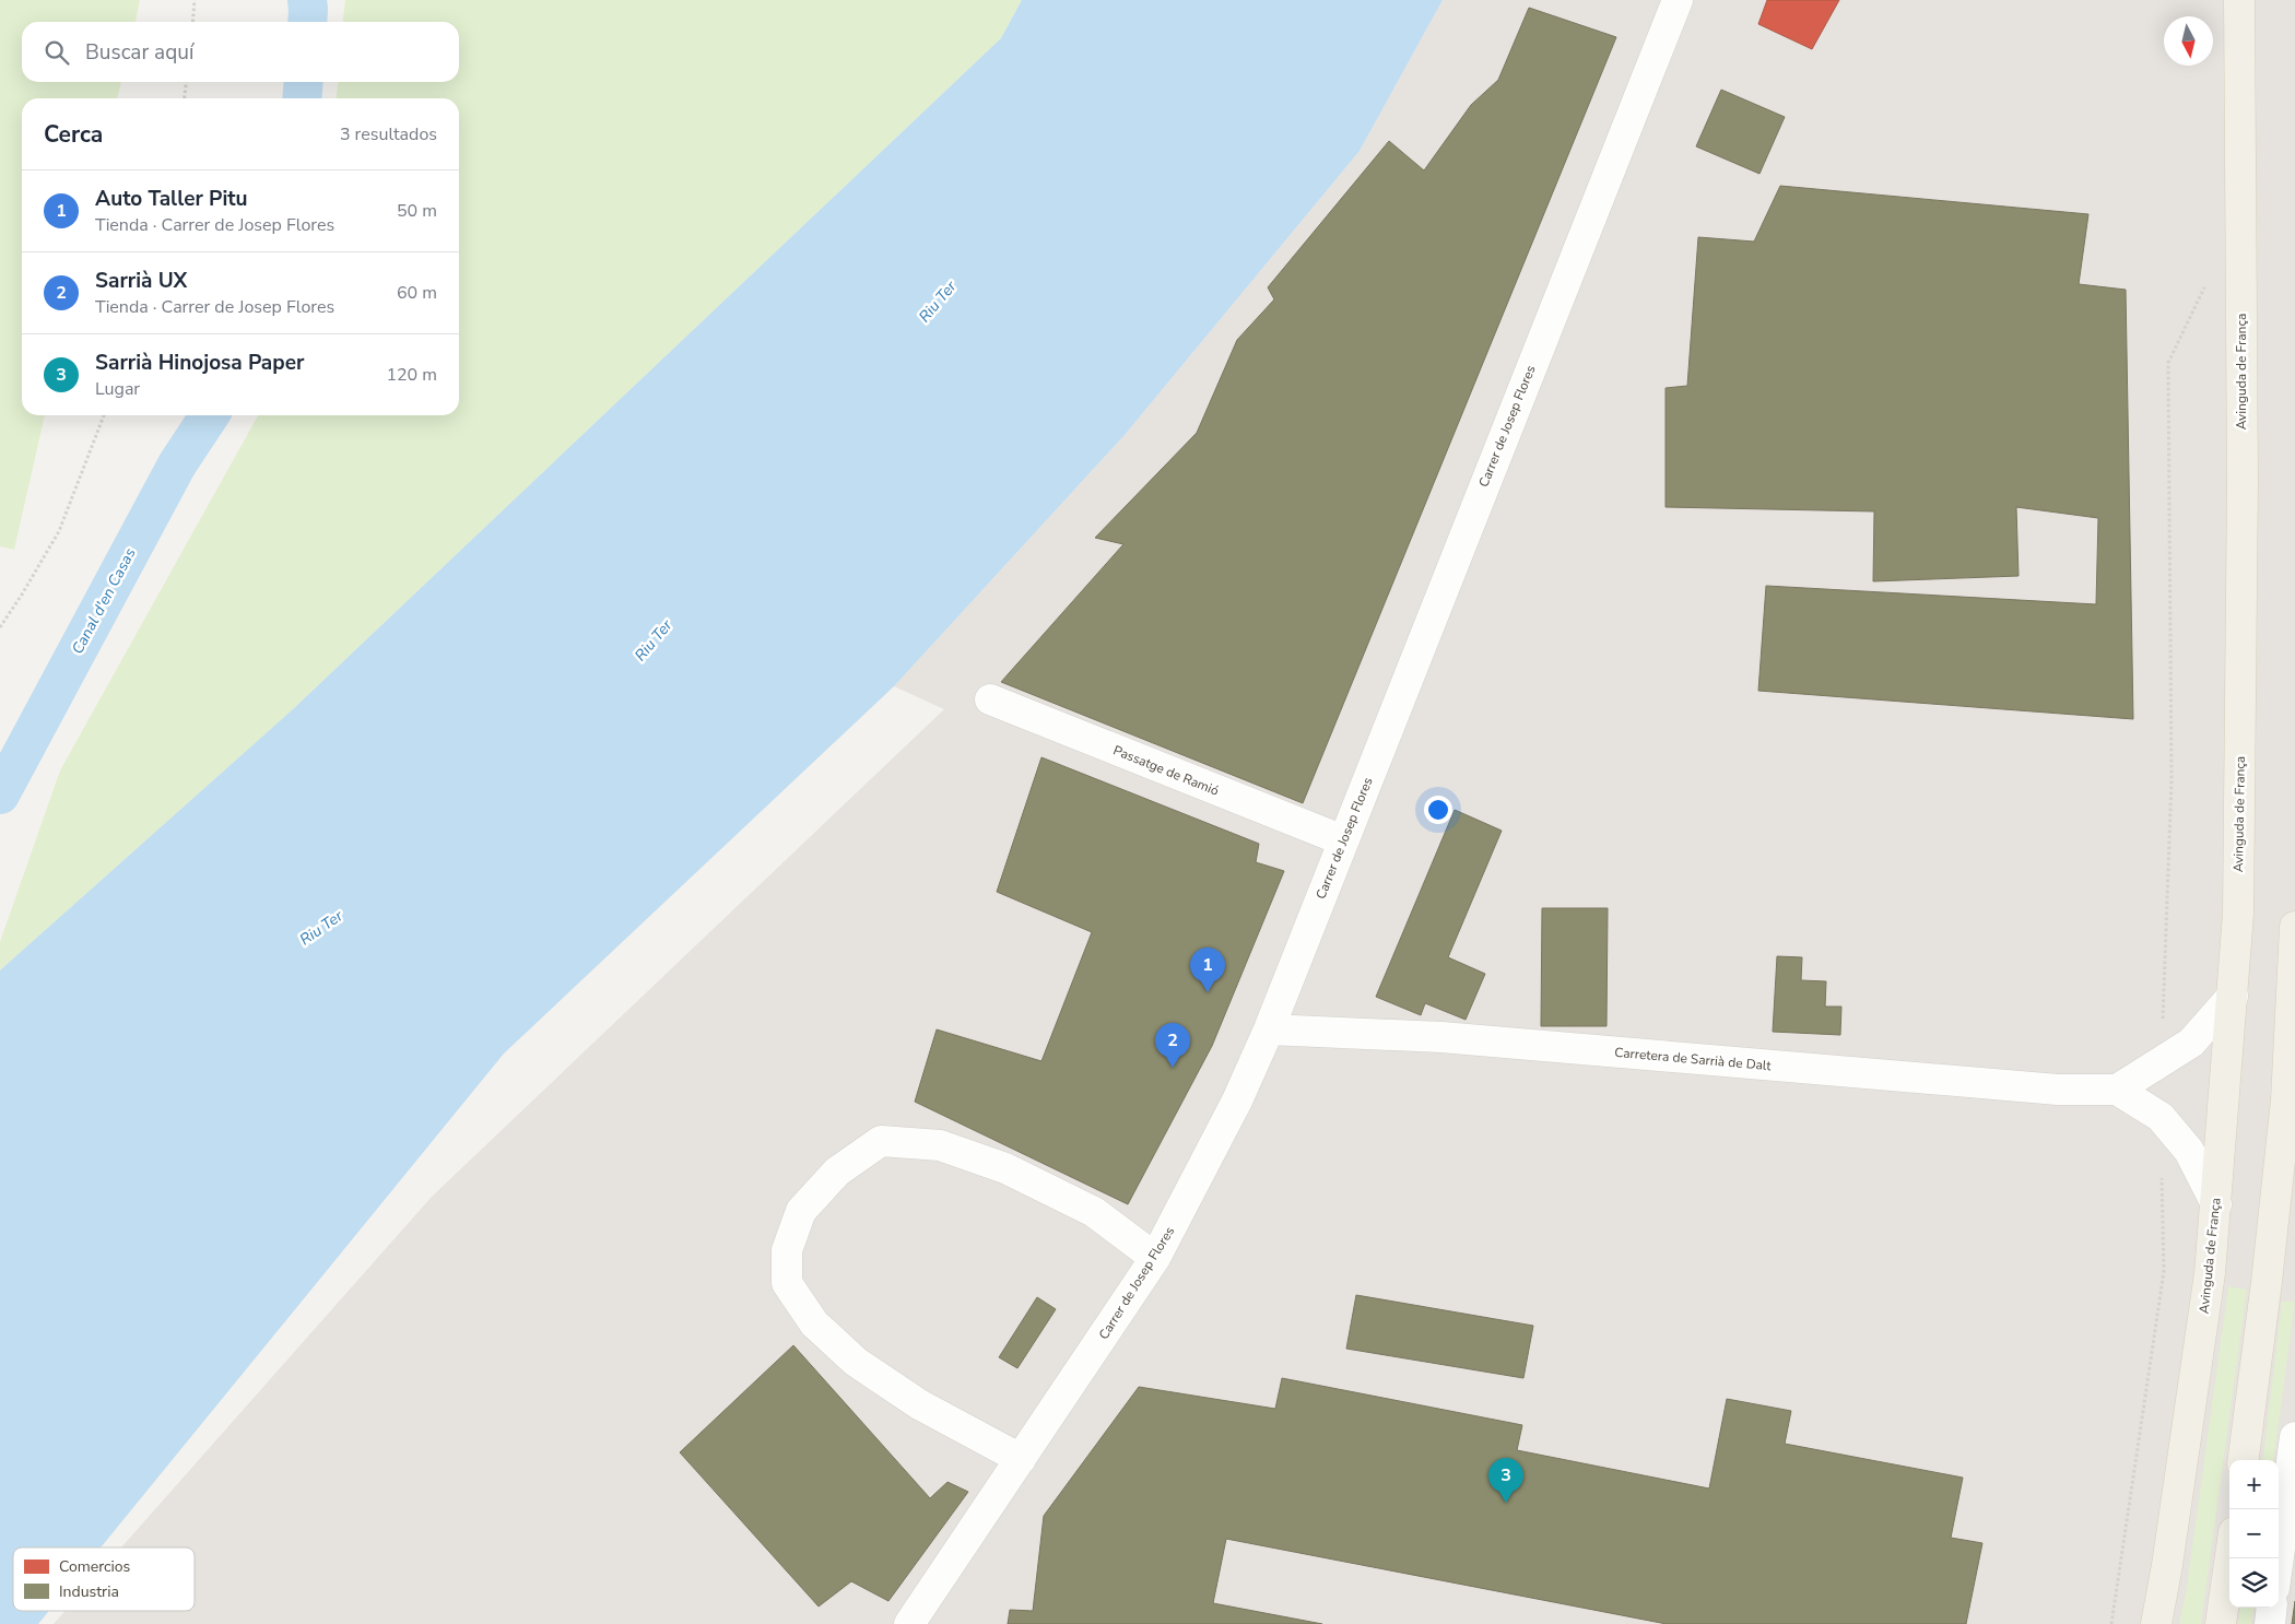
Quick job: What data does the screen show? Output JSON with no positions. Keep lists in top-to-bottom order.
{
  "streets": {
    "main road": ["Avinguda de França"],
    "street": ["Carrer de Josep Flores", "Passatge de Ramió", "Carretera de Sarrià de Dalt"]
  },
  "crossings": [
    ["Carrer de Josep Flores", "Passatge de Ramió"],
    ["Carrer de Josep Flores", "Carretera de Sarrià de Dalt"]
  ],
  "water": ["Riu Ter", "Canal d'en Casas"],
  "legend": ["Comercios", "Industria"],
  "north": "bottom",
  "page": {
    "search": "Buscar aquí",
    "heading": ["Cerca", "3 resultados"],
    "list": [
      {
        "mark": "1",
        "name": "Auto Taller Pitu",
        "note": "Tienda · Carrer de Josep Flores",
        "value": "50 m"
      },
      {
        "mark": "2",
        "name": "Sarrià UX",
        "note": "Tienda · Carrer de Josep Flores",
        "value": "60 m"
      },
      {
        "mark": "3",
        "name": "Sarrià Hinojosa Paper",
        "note": "Lugar",
        "value": "120 m"
      }
    ],
    "pins": ["1", "2", "3"],
    "map_buttons": ["+", "−"]
  }
}
